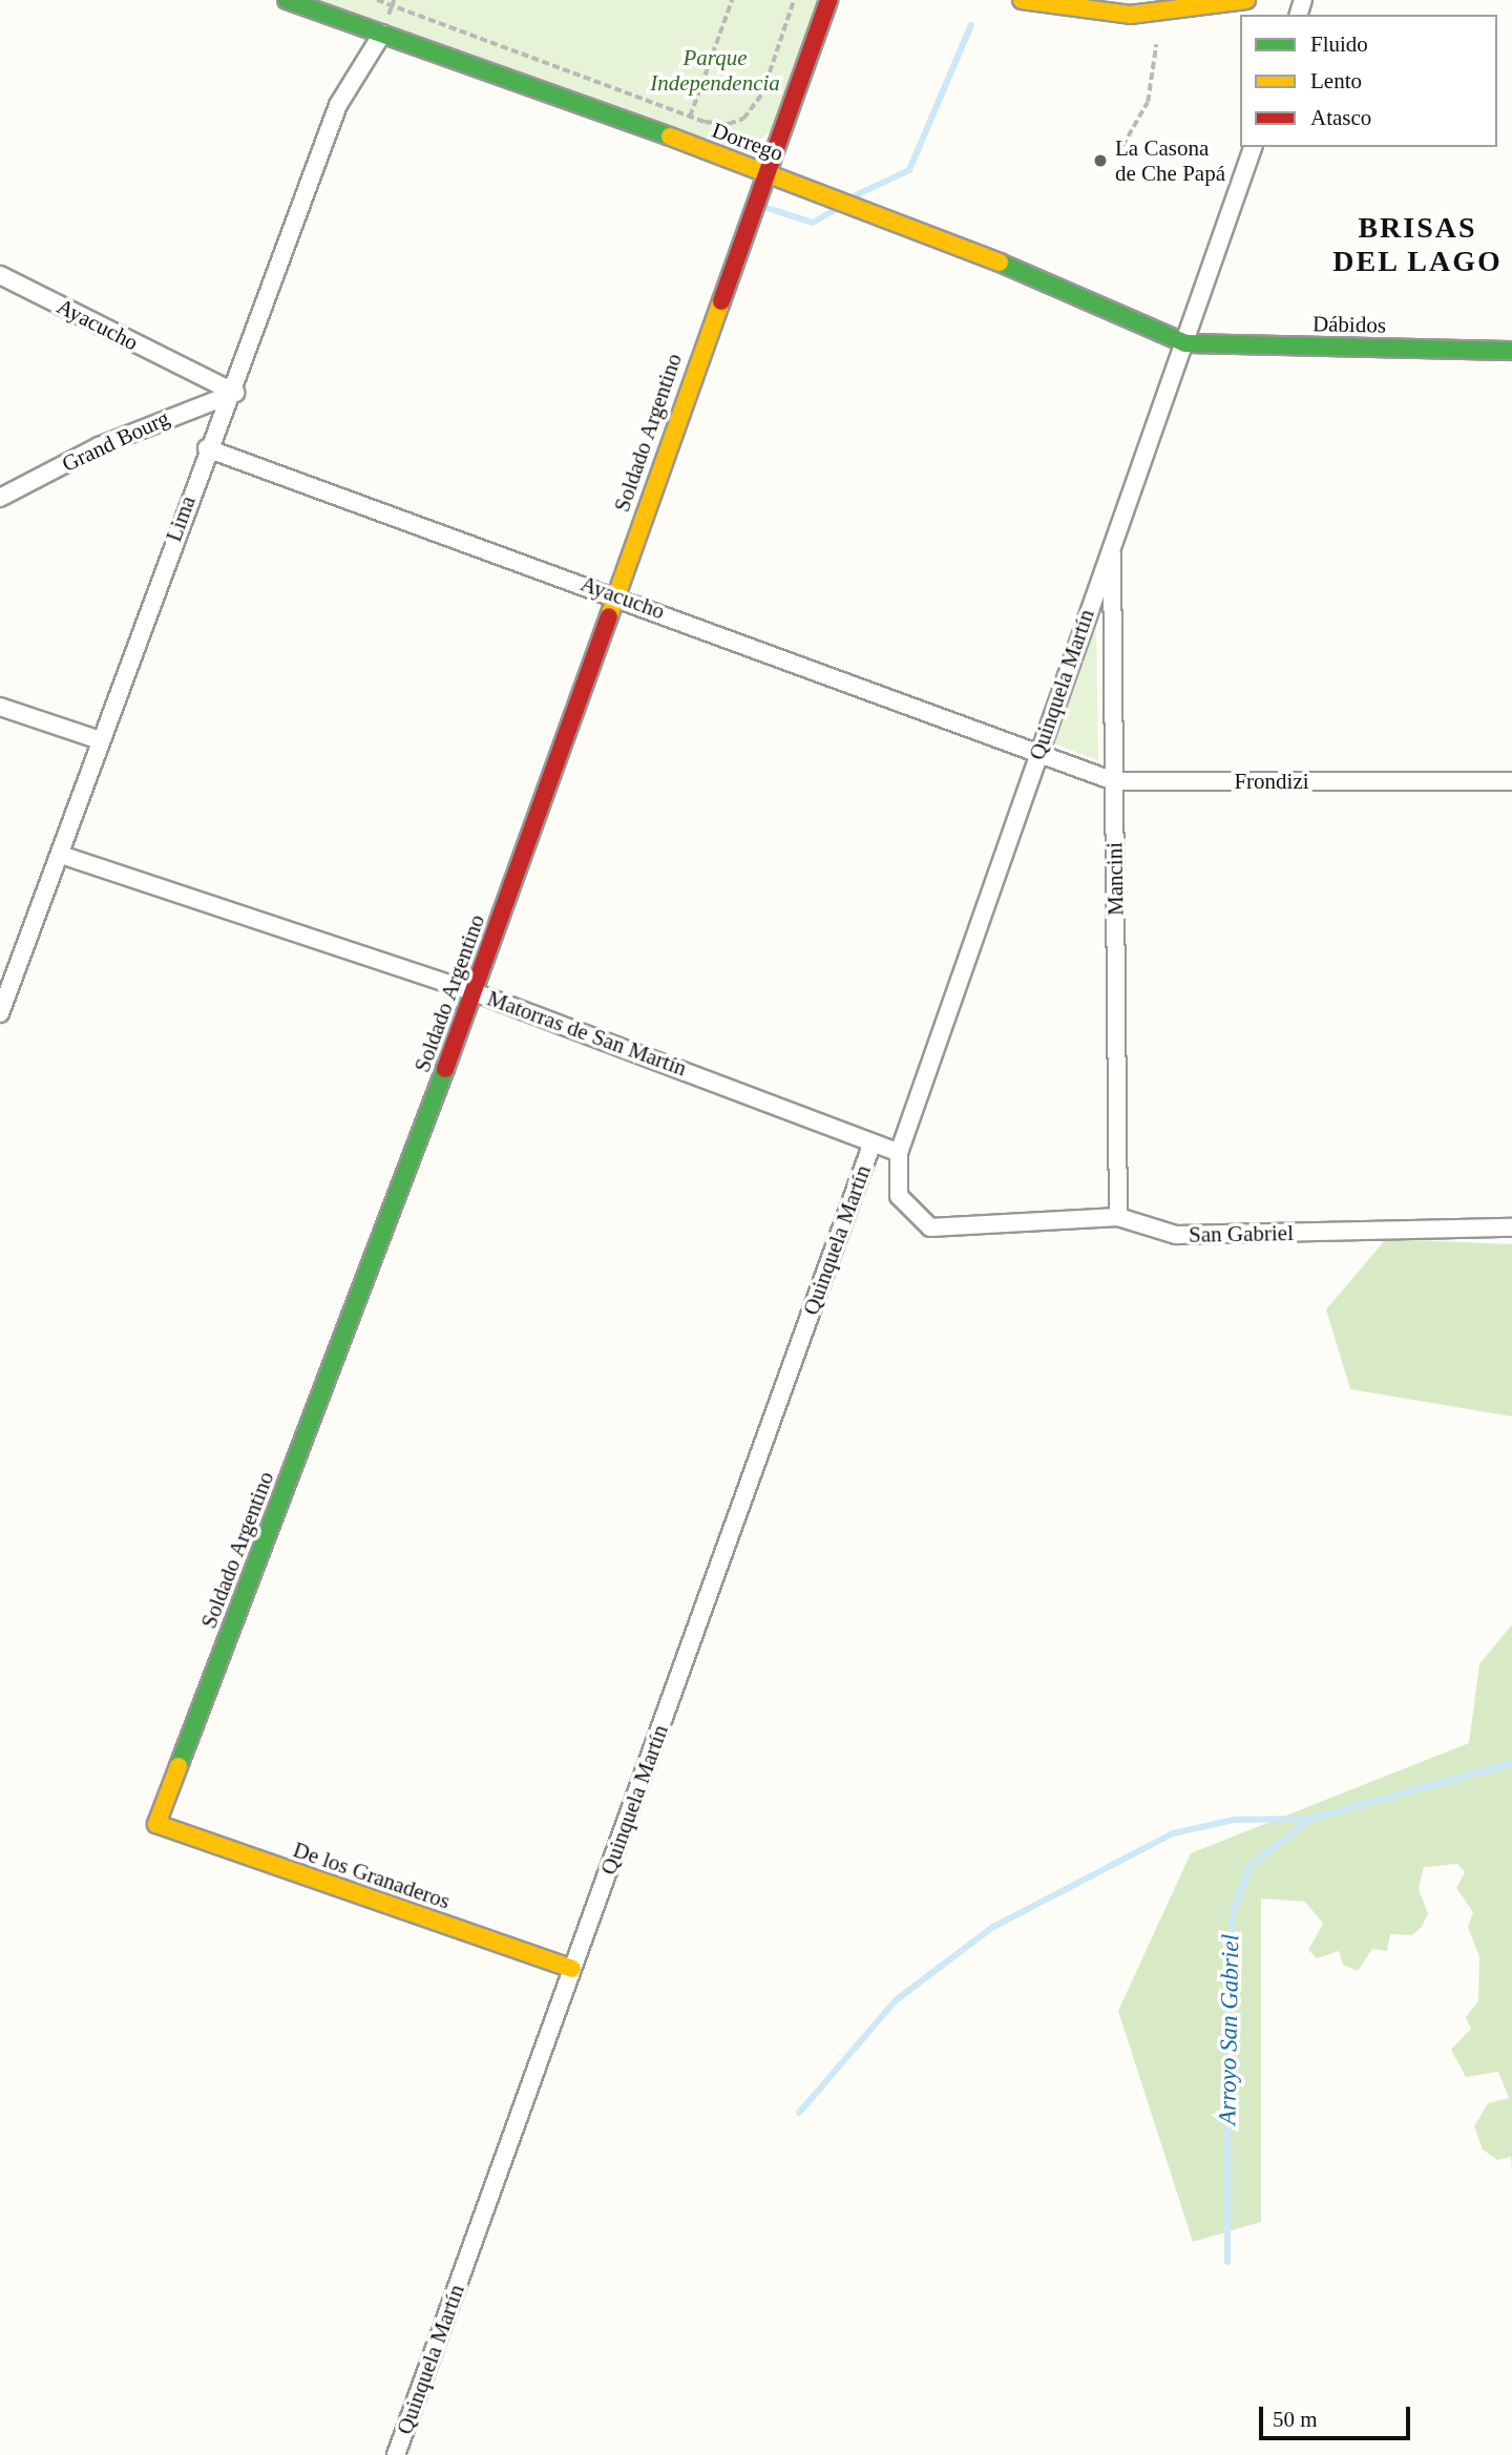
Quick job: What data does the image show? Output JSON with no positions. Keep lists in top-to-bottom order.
{
  "streets": {
    "street": [
      "Dorrego",
      "Ayacucho",
      "Dábidos",
      "Soldado Argentino",
      "Grand Bourg",
      "Lima",
      "Quinquela Martín",
      "Frondizi",
      "Mancini",
      "Matorras de San Martín",
      "San Gabriel",
      "De los Granaderos"
    ]
  },
  "crossings": [
    ["Dorrego", "Dábidos"],
    ["Dorrego", "Soldado Argentino"],
    ["Dorrego", "Lima"],
    ["Dorrego", "Quinquela Martín"],
    ["Ayacucho", "Soldado Argentino"],
    ["Ayacucho", "Grand Bourg"],
    ["Ayacucho", "Lima"],
    ["Ayacucho", "Quinquela Martín"],
    ["Ayacucho", "Frondizi"],
    ["Dábidos", "Quinquela Martín"],
    ["Soldado Argentino", "Matorras de San Martín"],
    ["Soldado Argentino", "De los Granaderos"],
    ["Grand Bourg", "Lima"],
    ["Lima", "Matorras de San Martín"],
    ["Quinquela Martín", "Frondizi"],
    ["Quinquela Martín", "Mancini"],
    ["Quinquela Martín", "Matorras de San Martín"],
    ["Quinquela Martín", "San Gabriel"],
    ["Quinquela Martín", "De los Granaderos"],
    ["Frondizi", "Mancini"],
    ["Mancini", "San Gabriel"],
    ["Matorras de San Martín", "San Gabriel"]
  ],
  "districts": ["BRISAS DEL LAGO"],
  "water": ["Arroyo San Gabriel"],
  "parks": ["Parque Independencia"],
  "places": ["La Casona de Che Papá"],
  "legend": ["Fluido", "Lento", "Atasco"],
  "scale_bar": "50 m"
}
